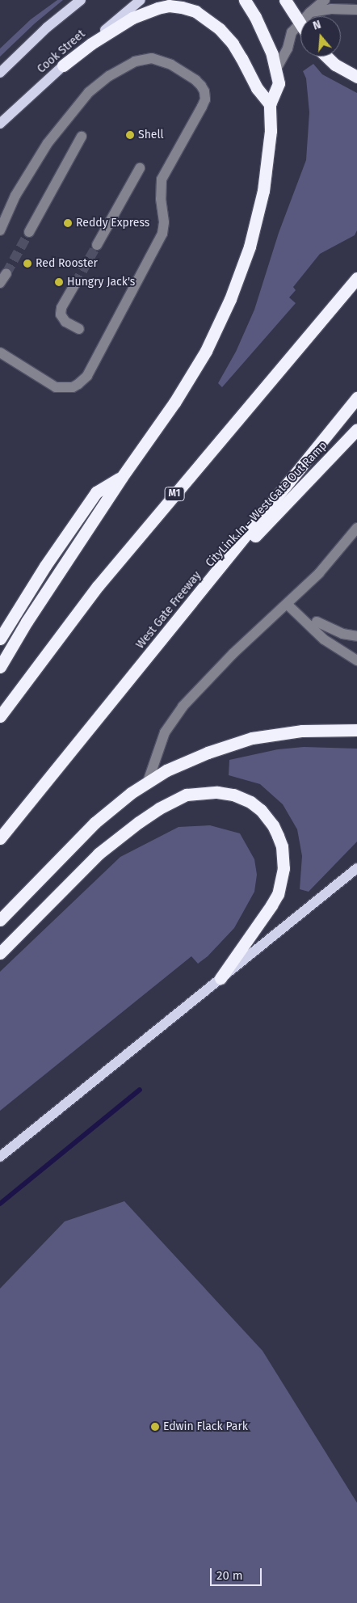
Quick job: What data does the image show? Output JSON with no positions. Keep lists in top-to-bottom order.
{
  "streets": {
    "highway": ["M1", "CityLink In - West Gate Out Ramp", "West Gate Freeway"],
    "main road": ["Cook Street"]
  },
  "crossings": [
    ["CityLink In - West Gate Out Ramp", "West Gate Freeway"]
  ],
  "places": [
    "Shell",
    "Reddy Express",
    "Red Rooster",
    "Hungry Jack's",
    "Edwin Flack Park"
  ],
  "scale_bar": "20 m",
  "north": "top"
}
